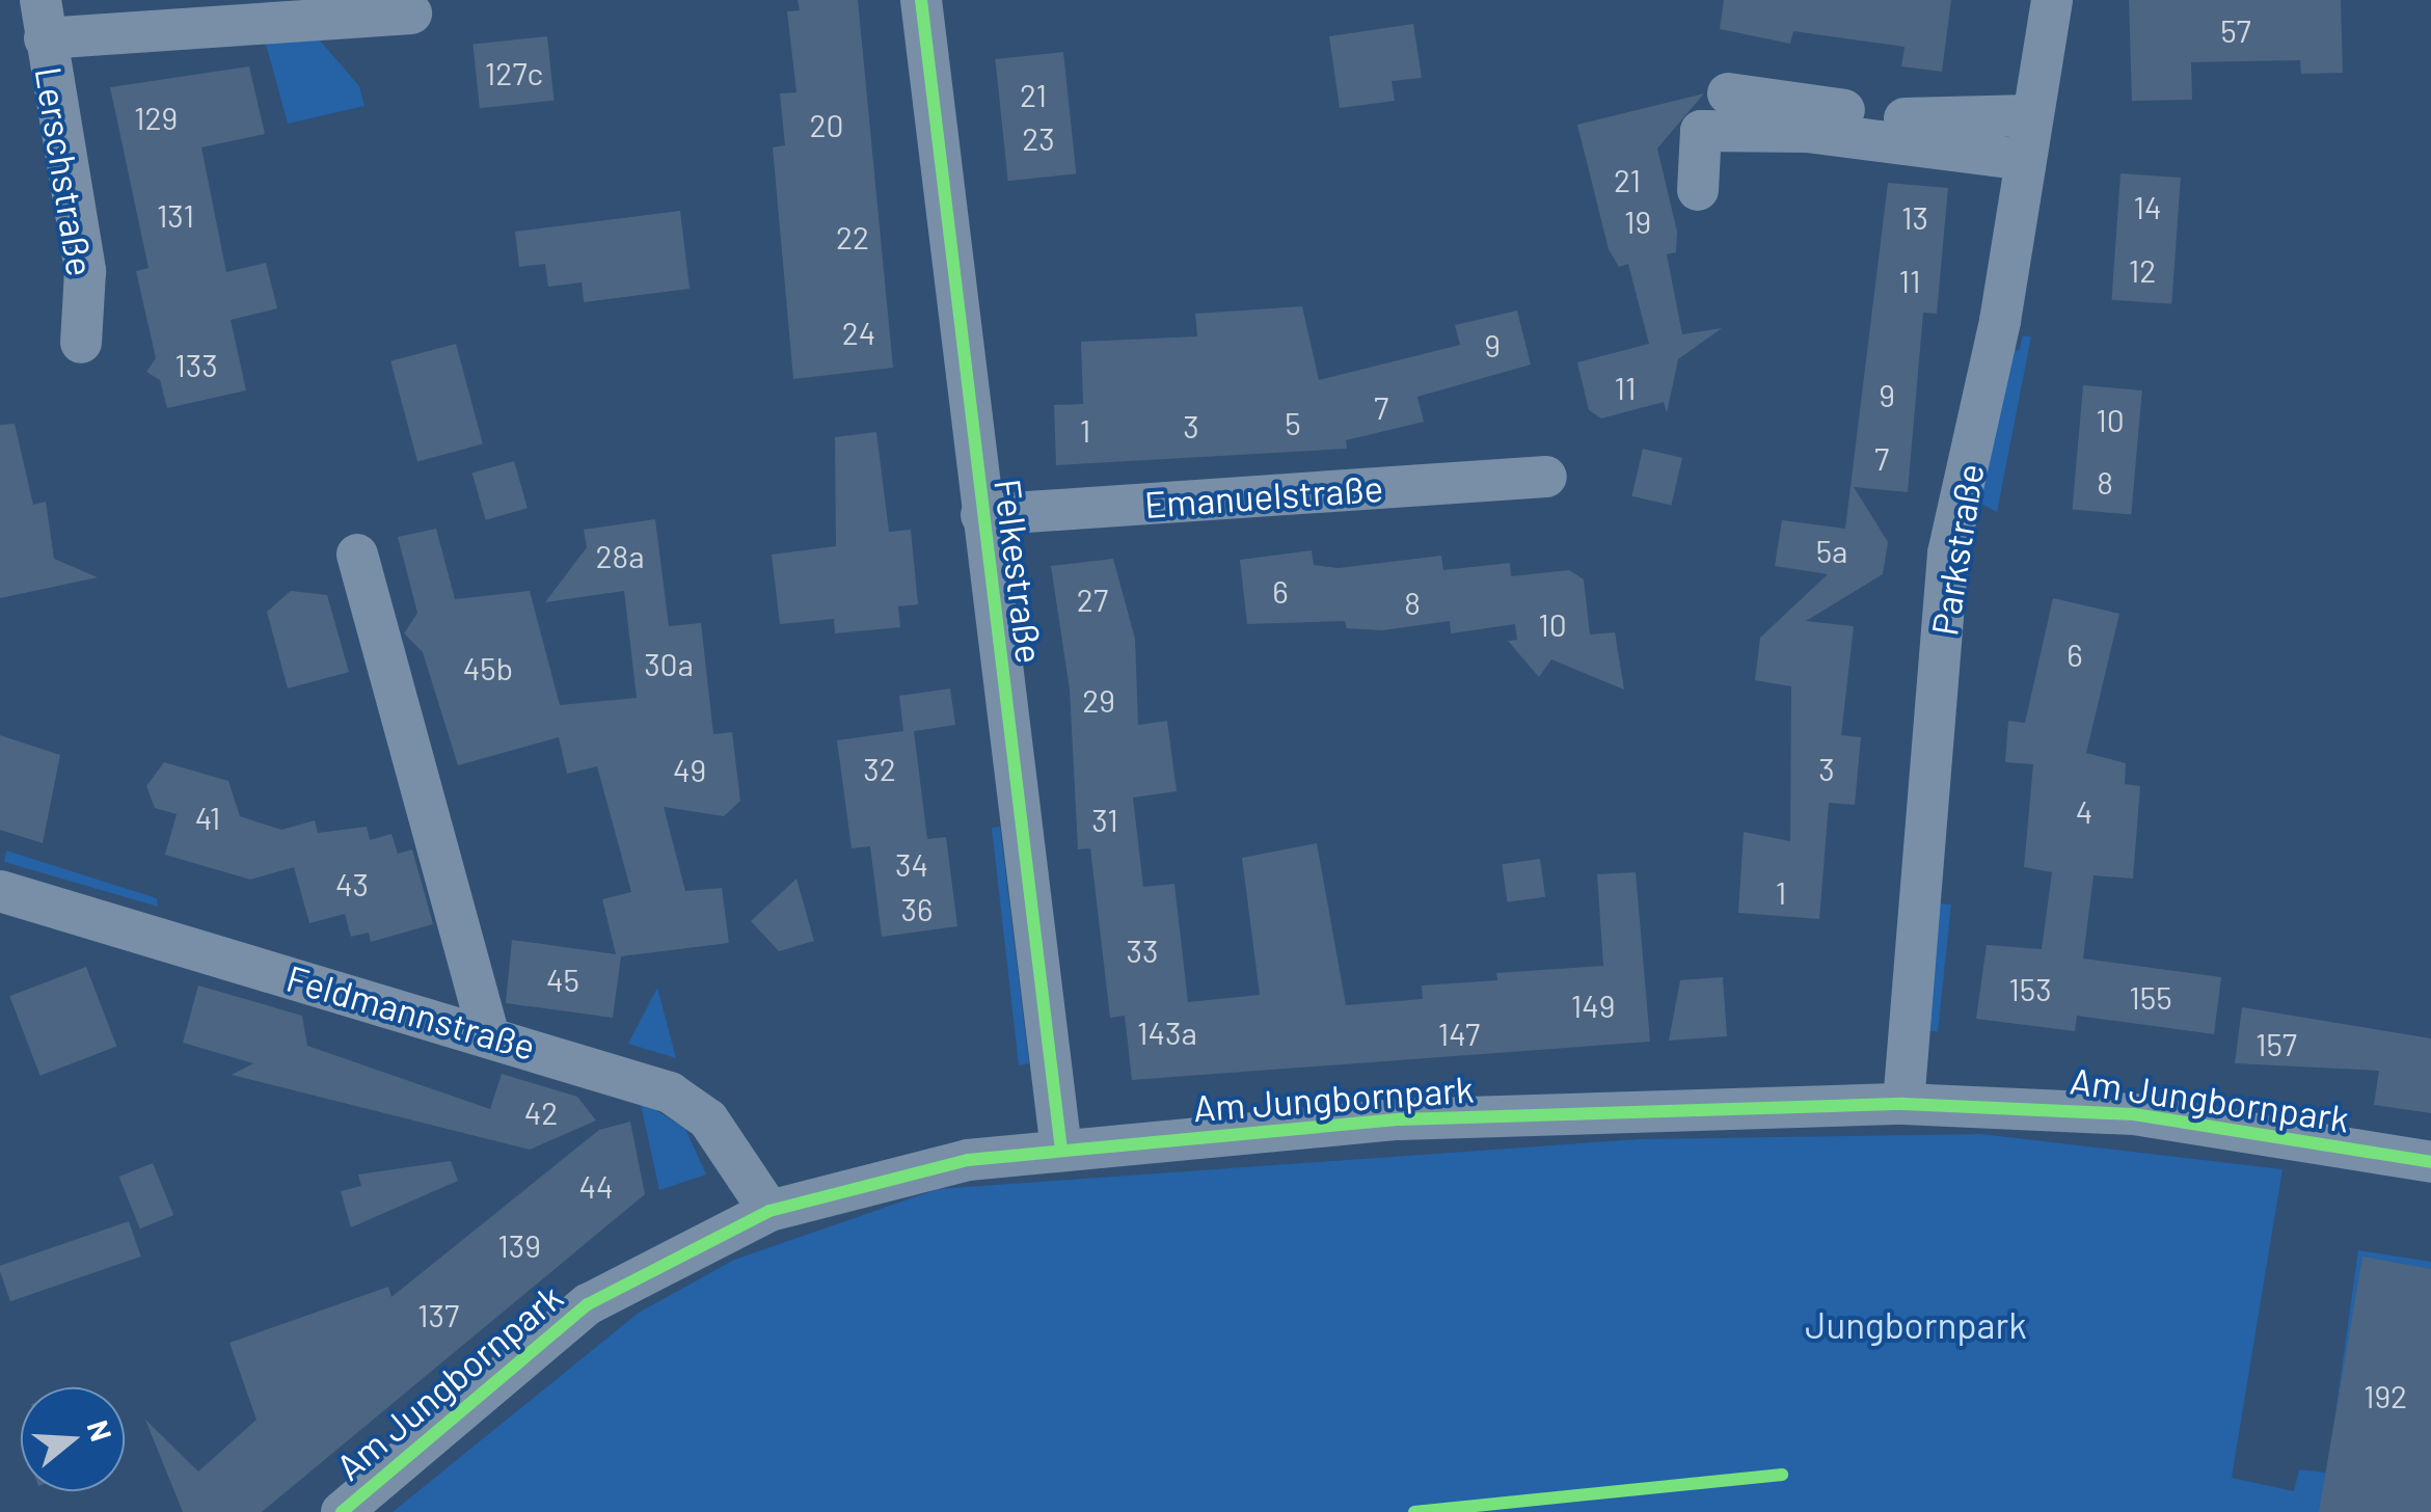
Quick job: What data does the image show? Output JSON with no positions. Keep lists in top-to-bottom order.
{
  "streets": {
    "street": [
      "Lerschstraße",
      "Emanuelstraße",
      "Parkstraße",
      "Felkestraße",
      "Feldmannstraße",
      "Am Jungbornpark"
    ]
  },
  "crossings": [
    ["Emanuelstraße", "Felkestraße"],
    ["Parkstraße", "Am Jungbornpark"],
    ["Felkestraße", "Am Jungbornpark"],
    ["Feldmannstraße", "Am Jungbornpark"]
  ],
  "parks": ["Jungbornpark"],
  "house_numbers": [
    "57",
    "127c",
    "21",
    "129",
    "20",
    "23",
    "21",
    "14",
    "131",
    "13",
    "19",
    "22",
    "12",
    "11",
    "24",
    "9",
    "133",
    "11",
    "9",
    "7",
    "10",
    "5",
    "3",
    "1",
    "7",
    "8",
    "5a",
    "28a",
    "6",
    "27",
    "8",
    "10",
    "6",
    "30a",
    "45b",
    "29",
    "32",
    "3",
    "49",
    "4",
    "41",
    "31",
    "34",
    "43",
    "1",
    "36",
    "33",
    "45",
    "153",
    "155",
    "149",
    "143a",
    "147",
    "157",
    "42",
    "44",
    "139",
    "137",
    "192"
  ],
  "north": "right"
}
